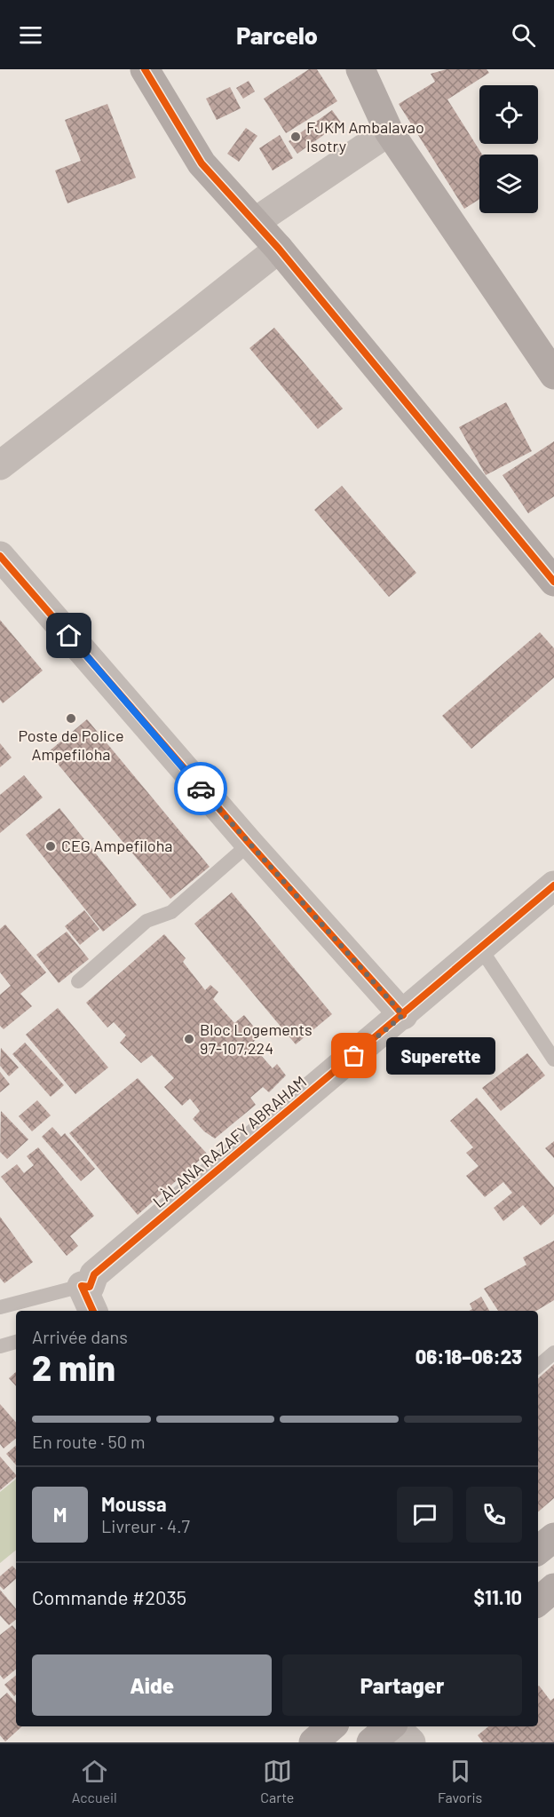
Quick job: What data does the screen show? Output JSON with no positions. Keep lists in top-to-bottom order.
{
  "streets": {
    "street": ["LÀLANA RAZAFY ABRAHAM"]
  },
  "places": [
    "FJKM Ambalavao Isotry",
    "Poste de Police Ampefiloha",
    "CEG Ampefiloha",
    "Bloc Logements 97-107,224",
    "Superette"
  ],
  "page": {
    "header": "Parcelo",
    "bubble": "Superette",
    "heading": ["2 min", "Arrivée dans", "06:18–06:23"],
    "panel": [
      "Moussa",
      "Livreur · 4.7",
      "Commande #2035",
      "$11.10"
    ],
    "bar": "En route · 50 m",
    "round": "M",
    "buttons": ["Aide", "Partager"],
    "tabs": ["Accueil", "Carte", "Favoris"]
  }
}
